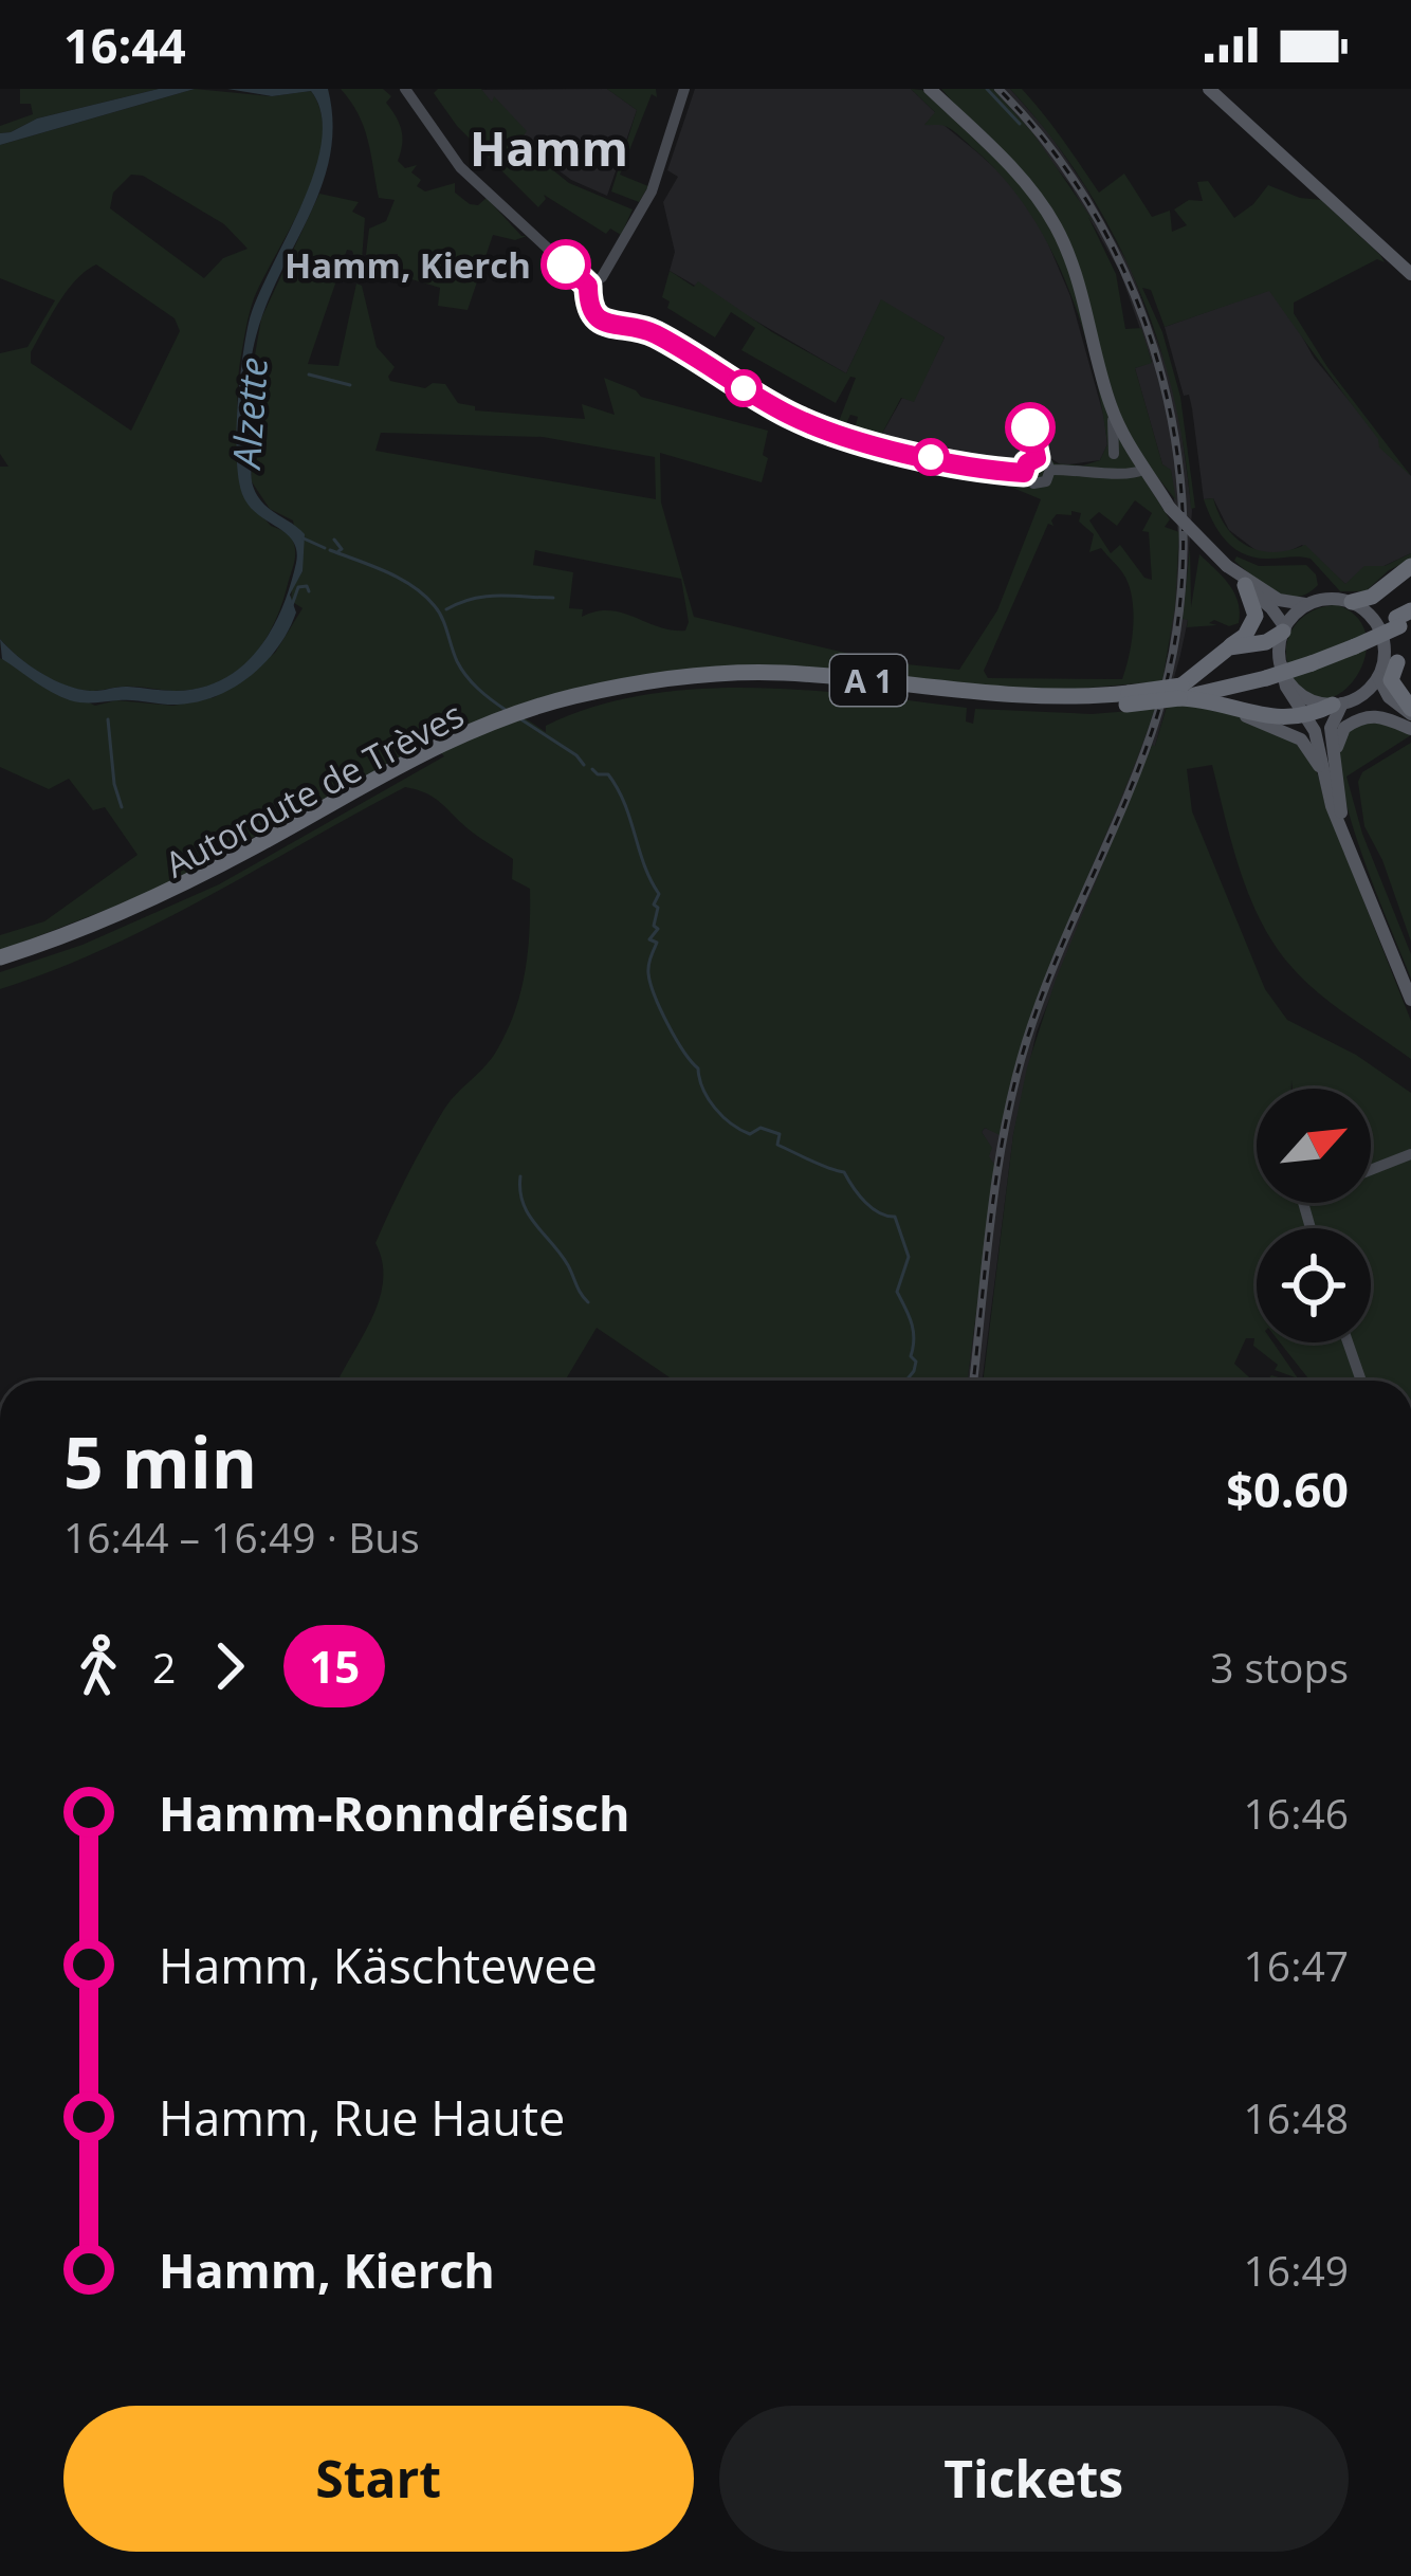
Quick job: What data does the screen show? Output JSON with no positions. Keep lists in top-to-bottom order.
{
  "streets": {
    "highway": ["A 1", "Autoroute de Trèves"]
  },
  "districts": ["Hamm"],
  "water": ["Alzette"],
  "places": ["Hamm, Kierch"],
  "lines": ["bus line 15"],
  "north": "top right",
  "page": {
    "status": "16:44",
    "heading": ["5 min", "16:44 – 16:49 · Bus", "$0.60"],
    "legs": ["2", "15", "3 stops"],
    "list": [
      {
        "name": "Hamm-Ronndréisch",
        "value": "16:46"
      },
      {
        "name": "Hamm, Käschtewee",
        "value": "16:47"
      },
      {
        "name": "Hamm, Rue Haute",
        "value": "16:48"
      },
      {
        "name": "Hamm, Kierch",
        "value": "16:49"
      }
    ],
    "buttons": ["Start", "Tickets"]
  }
}
